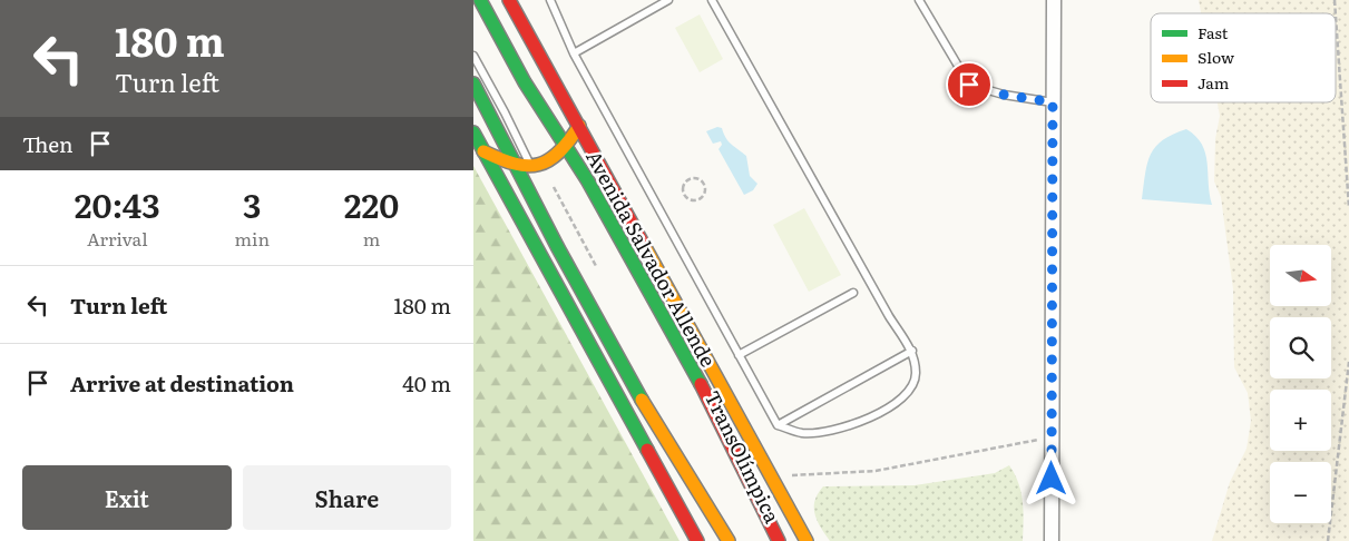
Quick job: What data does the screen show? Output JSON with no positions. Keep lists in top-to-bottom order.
{
  "streets": {
    "main road": ["Avenida Salvador Allende"]
  },
  "legend": ["Fast", "Slow", "Jam"],
  "north": "right",
  "page": {
    "turn": ["180 m", "Turn left"],
    "then": "Then",
    "eta": [
      "20:43",
      "Arrival",
      "3",
      "min",
      "220",
      "m"
    ],
    "map_buttons": ["+", "−"],
    "list": [
      {
        "name": "Turn left",
        "value": "180 m"
      },
      {
        "name": "Arrive at destination",
        "value": "40 m"
      }
    ],
    "buttons": ["Exit", "Share"]
  }
}
